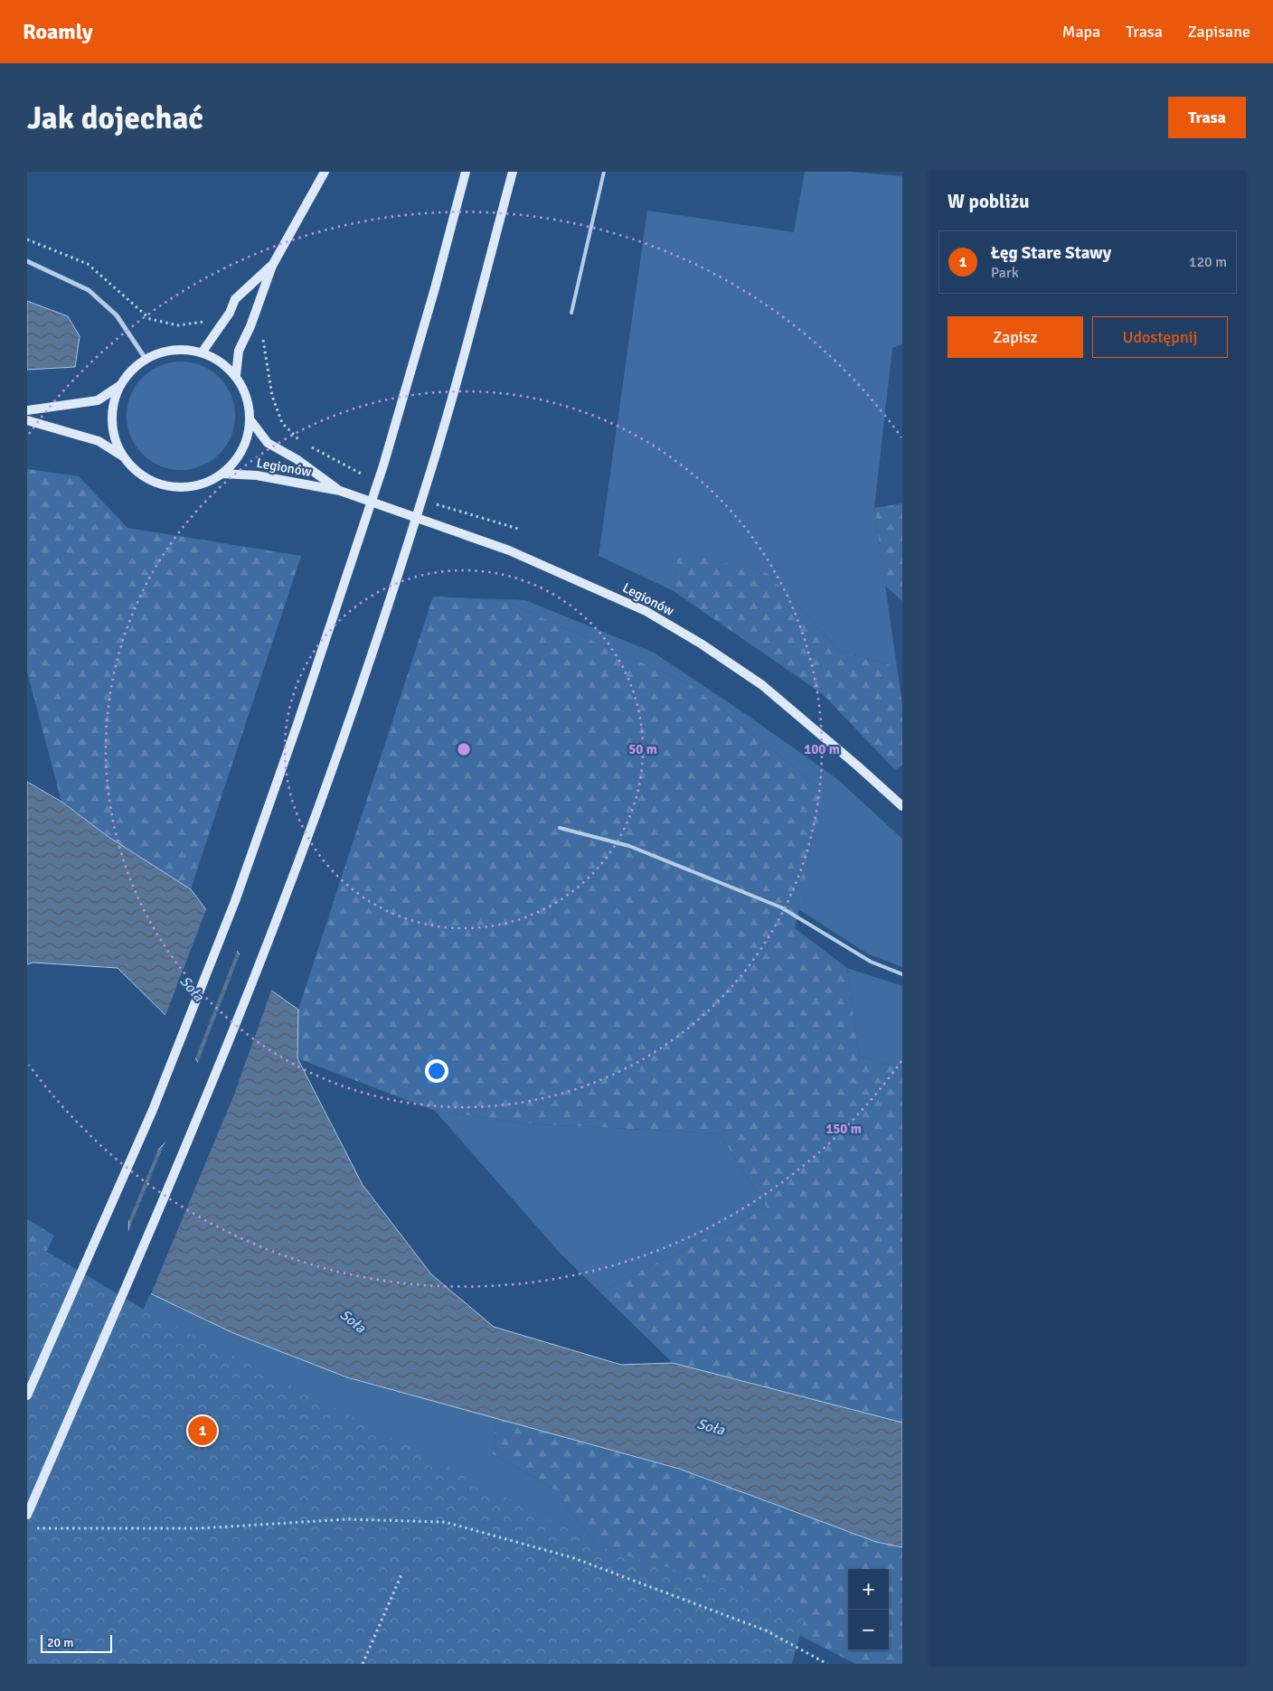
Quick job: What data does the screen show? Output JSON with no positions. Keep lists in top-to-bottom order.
{
  "streets": {
    "main road": ["Legionów"]
  },
  "water": ["Soła"],
  "scale_bar": "20 m",
  "page": {
    "header": "Roamly",
    "nav": ["Mapa", "Trasa", "Zapisane"],
    "buttons": [
      "Trasa",
      ["Zapisz", "Udostępnij"]
    ],
    "title": "Jak dojechać",
    "heading": "W pobliżu",
    "list": [
      {
        "mark": "1",
        "name": "Łęg Stare Stawy",
        "note": "Park",
        "value": "120 m"
      }
    ],
    "pins": "1",
    "map_buttons": ["+", "−"],
    "scale": "20 m"
  },
  "rings": ["50 m", "100 m", "150 m"]
}
